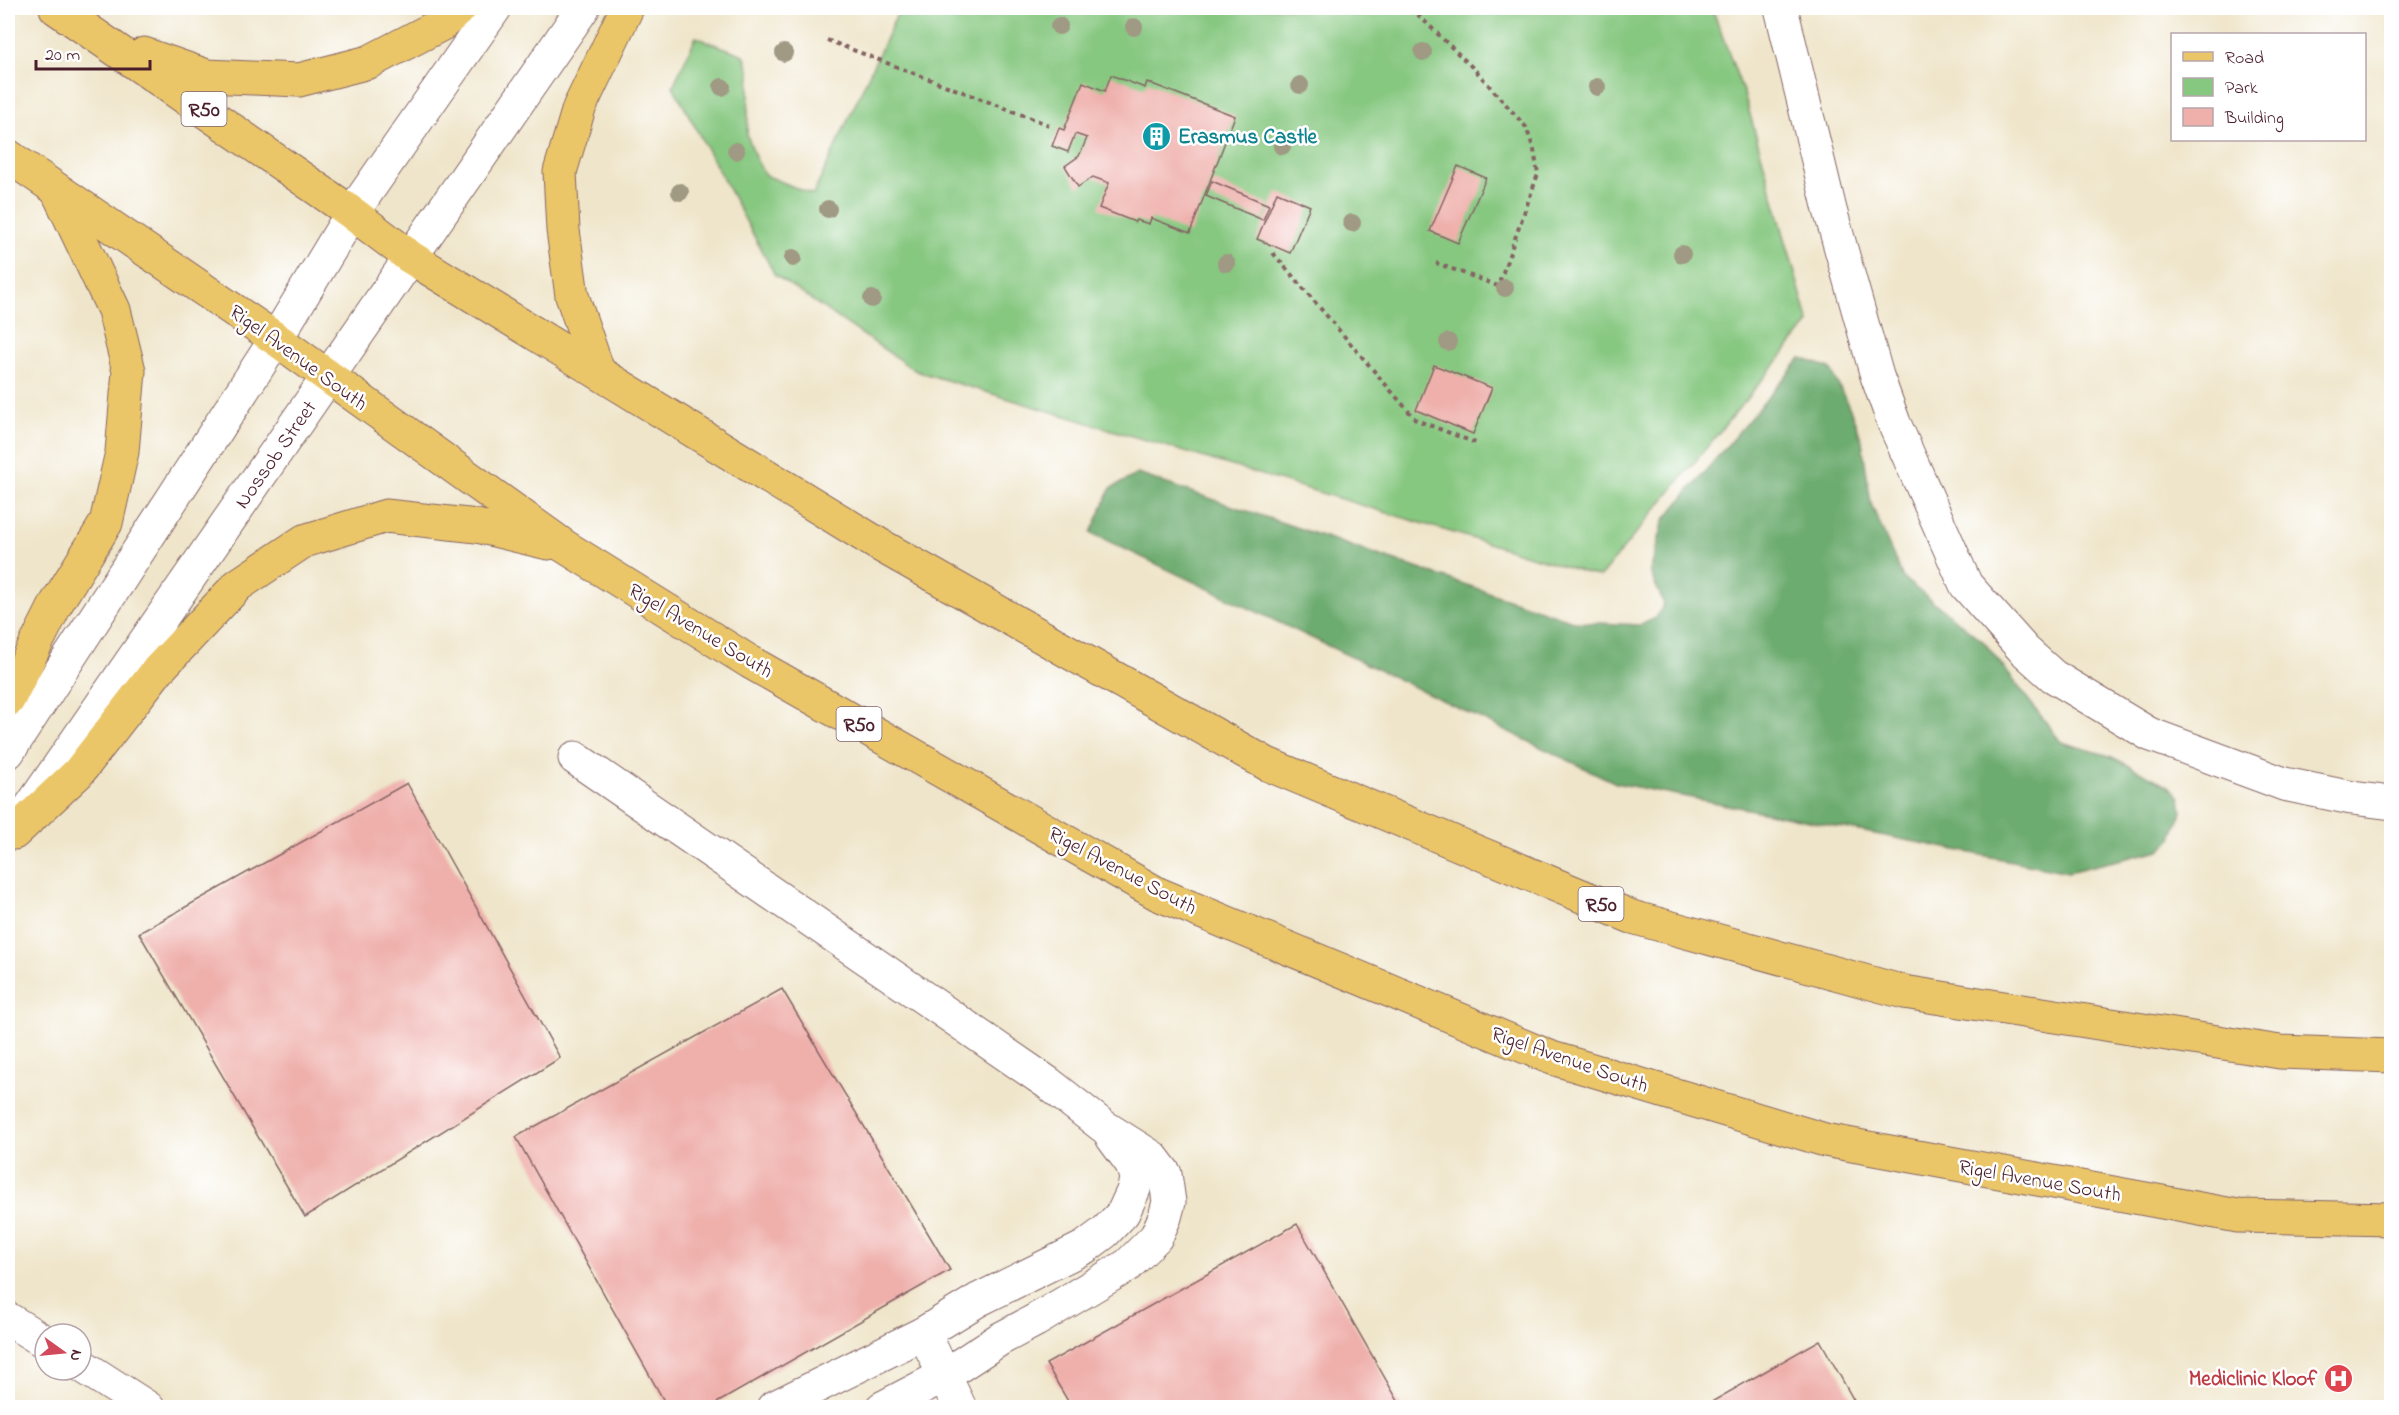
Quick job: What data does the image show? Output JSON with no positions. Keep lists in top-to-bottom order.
{
  "streets": {
    "main road": ["R50", "Rigel Avenue South"],
    "street": ["Nossob Street"]
  },
  "crossings": [
    ["R50", "Nossob Street"],
    ["Rigel Avenue South", "Nossob Street"]
  ],
  "places": {
    "building": ["Erasmus Castle"],
    "hospital": ["Mediclinic Kloof"]
  },
  "legend": ["Road", "Park", "Building"],
  "scale_bar": "20 m",
  "north": "right"
}
